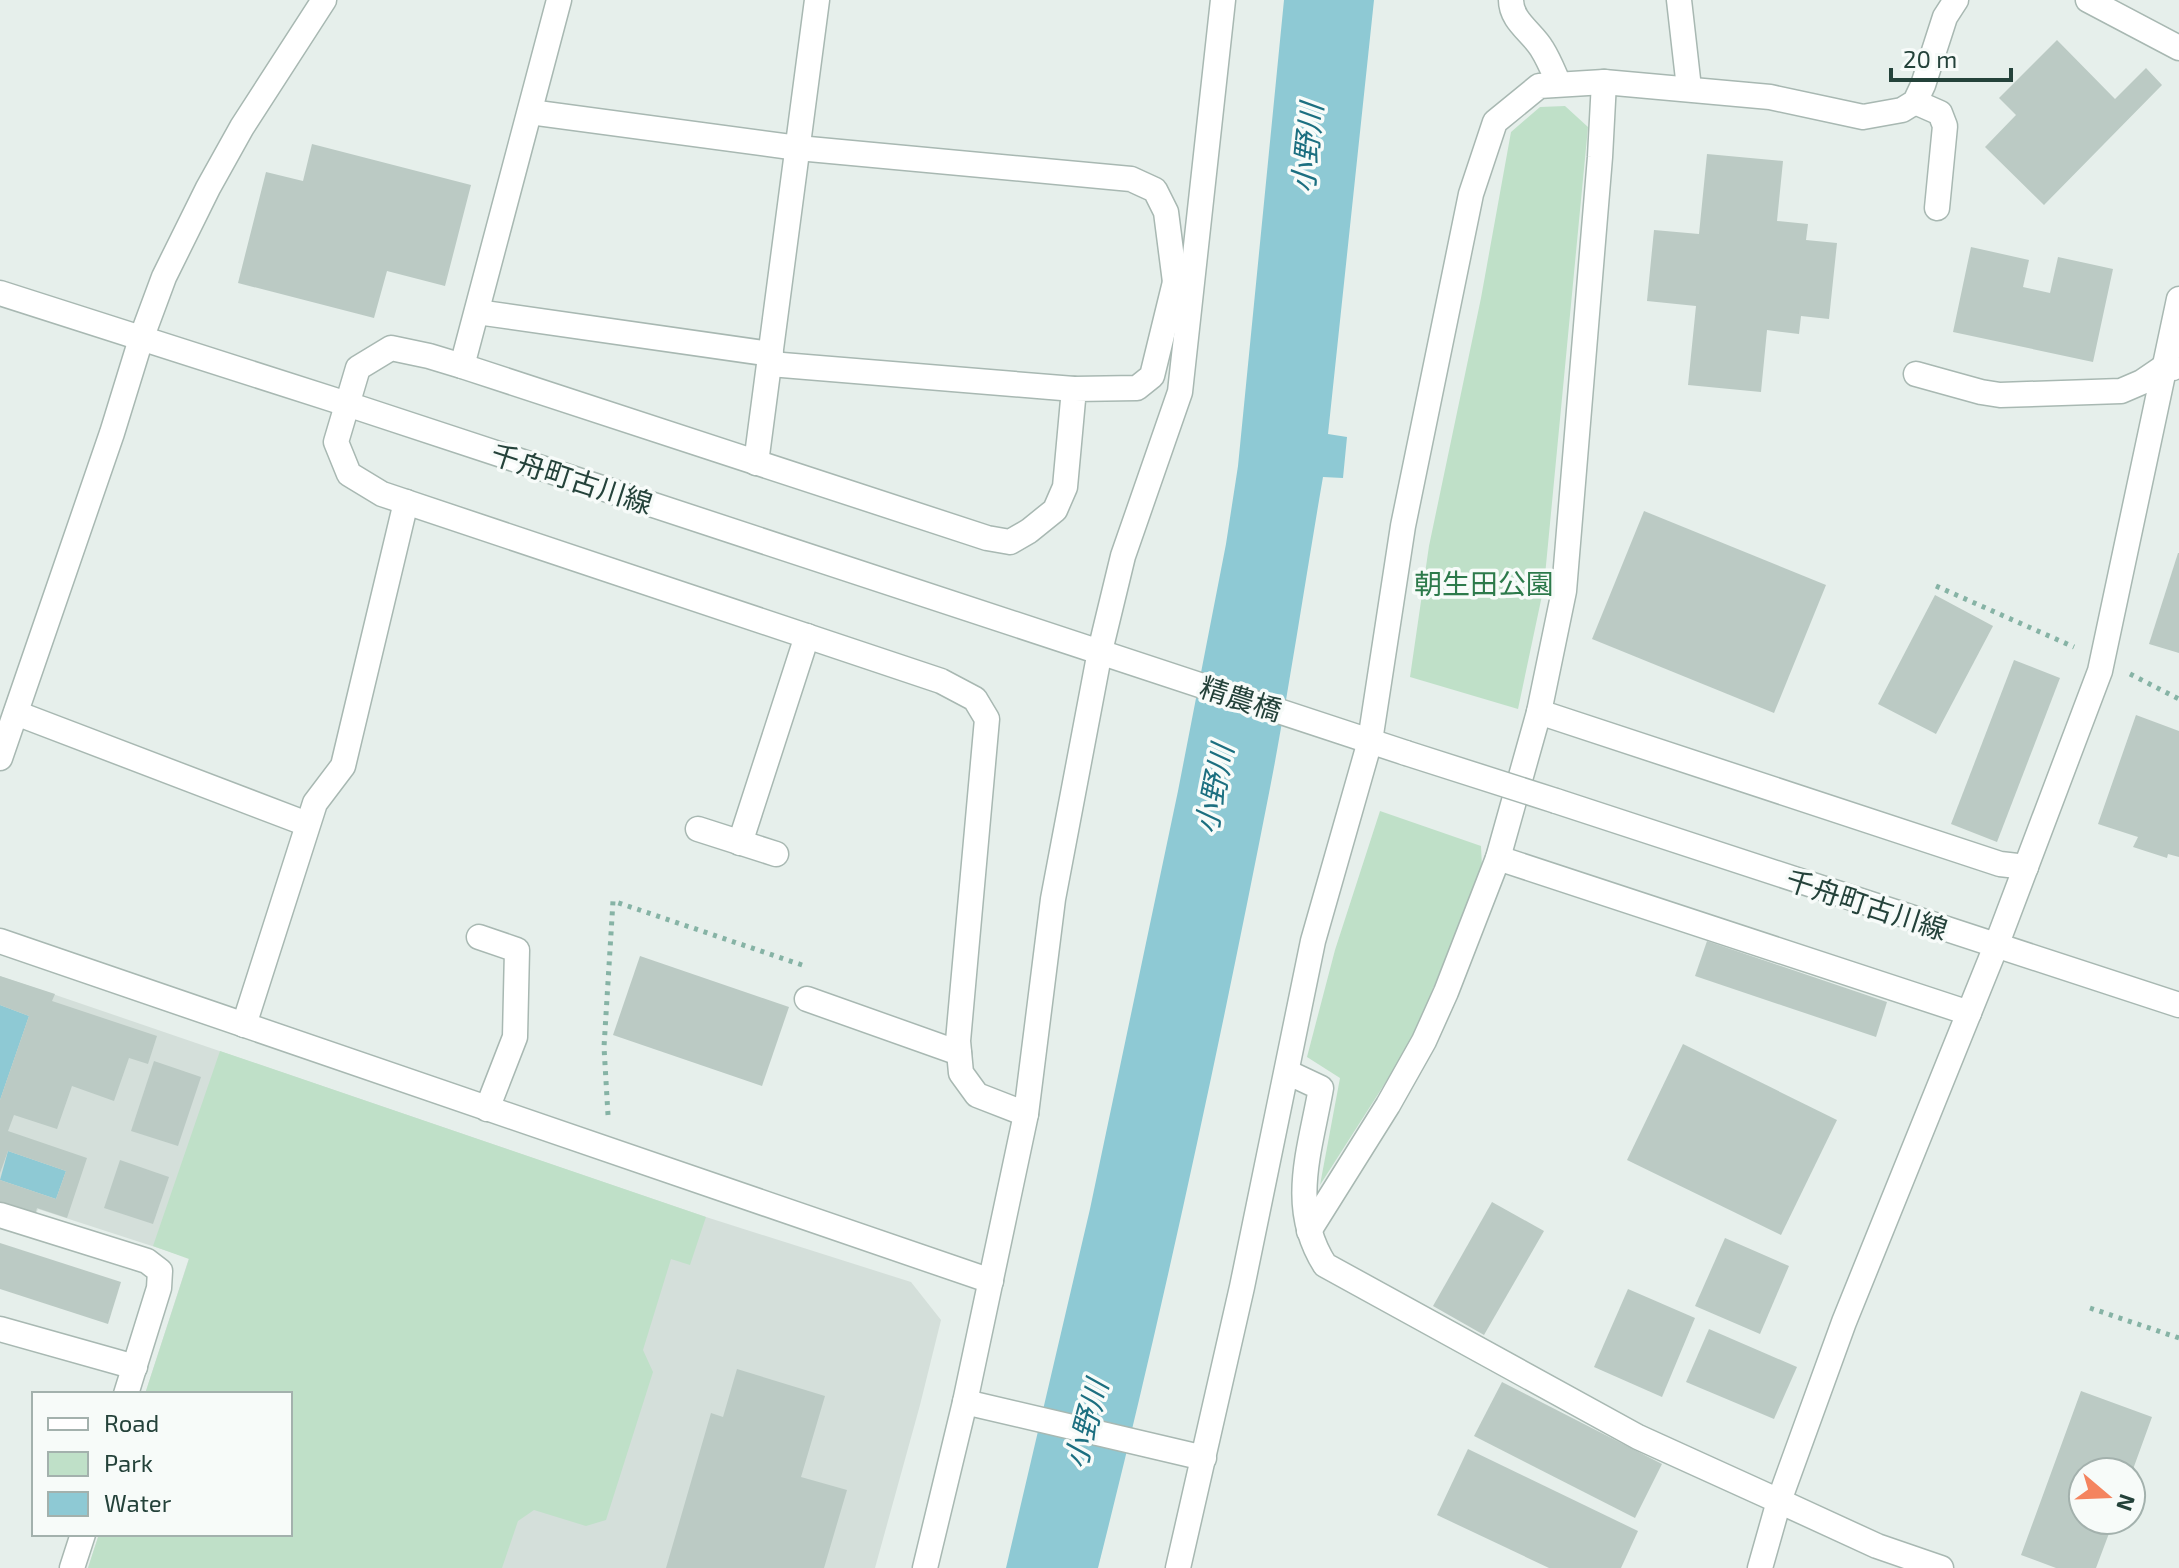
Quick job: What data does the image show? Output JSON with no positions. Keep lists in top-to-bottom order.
{
  "streets": {
    "street": ["千舟町古川線", "精農橋"]
  },
  "crossings": [
    ["千舟町古川線", "精農橋"]
  ],
  "water": ["小野川"],
  "parks": ["朝生田公園"],
  "legend": ["Road", "Park", "Water"],
  "scale_bar": "20 m",
  "north": "right"
}
